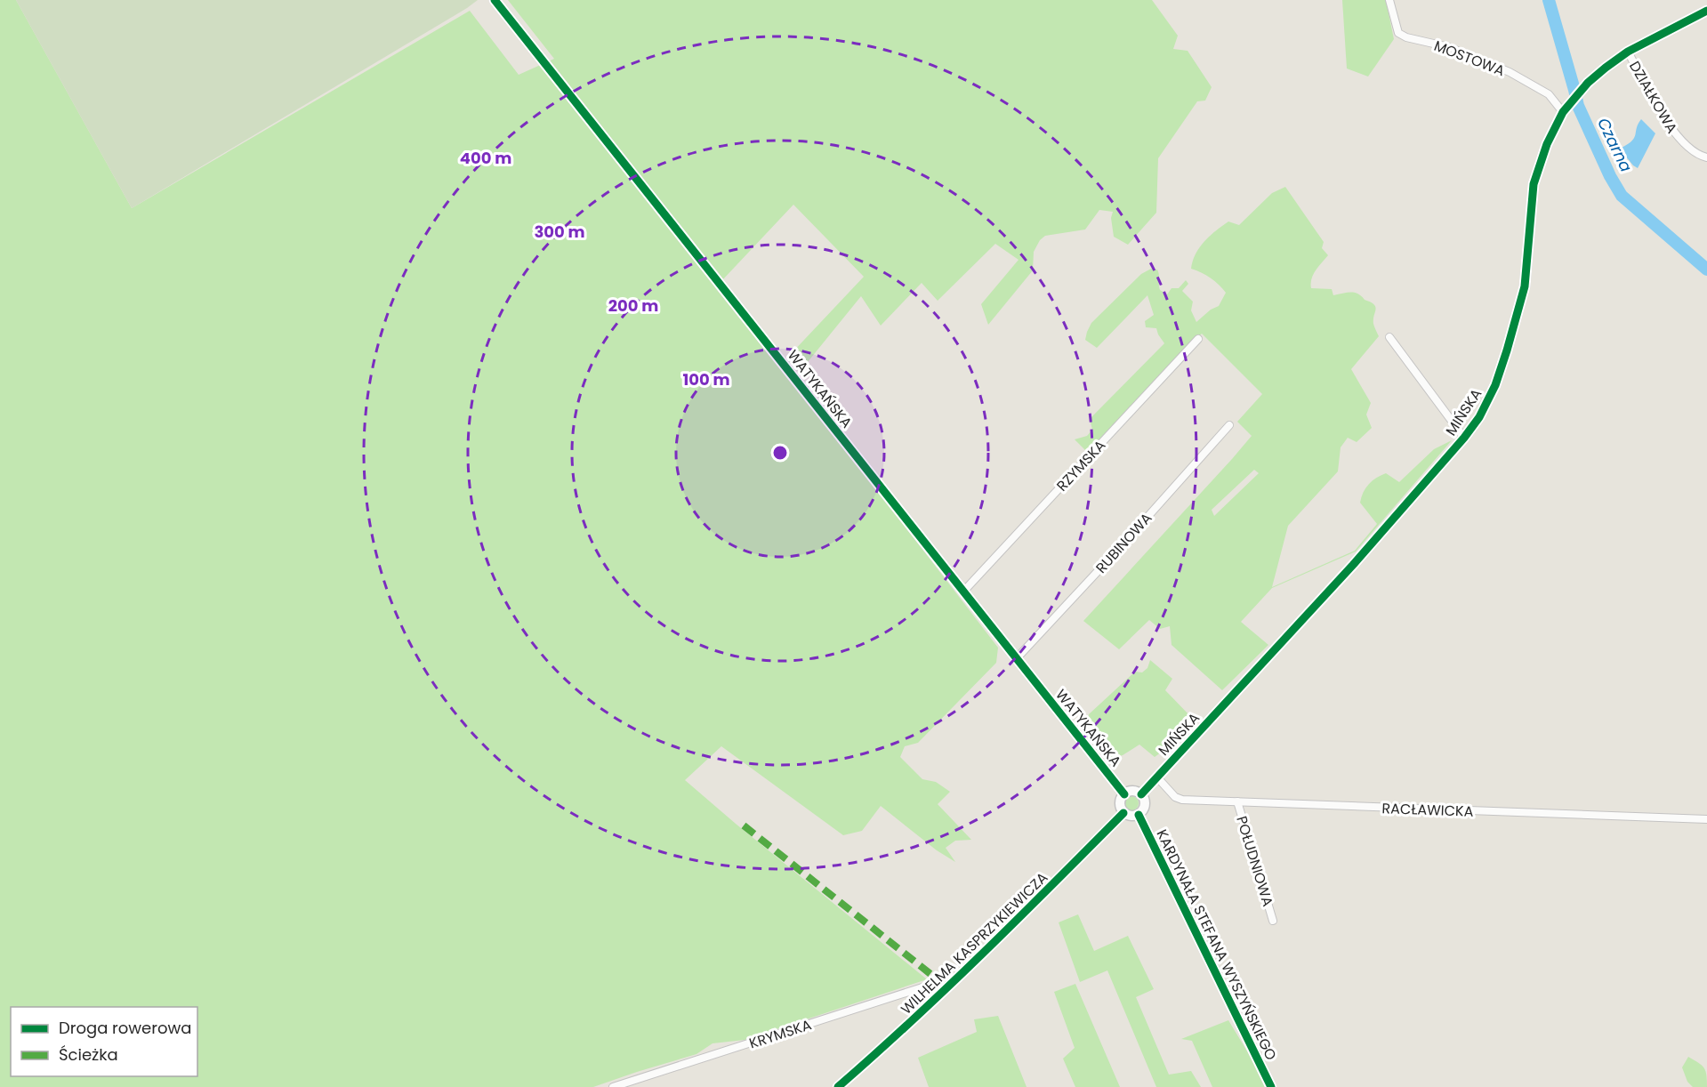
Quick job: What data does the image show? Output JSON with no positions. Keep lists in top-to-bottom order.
{
  "streets": {
    "street": [
      "MOSTOWA",
      "DZIAŁKOWA",
      "WATYKAŃSKA",
      "MIŃSKA",
      "RZYMSKA",
      "RUBINOWA",
      "RACŁAWICKA",
      "POŁUDNIOWA",
      "WILHELMA KASPRZYKIEWICZA",
      "KARDYNAŁA STEFANA WYSZYŃSKIEGO",
      "KRYMSKA"
    ]
  },
  "crossings": [
    ["MOSTOWA", "MIŃSKA"],
    ["DZIAŁKOWA", "MIŃSKA"],
    ["WATYKAŃSKA", "MIŃSKA"],
    ["WATYKAŃSKA", "RZYMSKA"],
    ["WATYKAŃSKA", "RUBINOWA"],
    ["WATYKAŃSKA", "WILHELMA KASPRZYKIEWICZA"],
    ["WATYKAŃSKA", "KARDYNAŁA STEFANA WYSZYŃSKIEGO"],
    ["MIŃSKA", "RACŁAWICKA"],
    ["MIŃSKA", "WILHELMA KASPRZYKIEWICZA"],
    ["MIŃSKA", "KARDYNAŁA STEFANA WYSZYŃSKIEGO"],
    ["RACŁAWICKA", "POŁUDNIOWA"],
    ["WILHELMA KASPRZYKIEWICZA", "KARDYNAŁA STEFANA WYSZYŃSKIEGO"],
    ["WILHELMA KASPRZYKIEWICZA", "KRYMSKA"]
  ],
  "water": ["Czarna"],
  "legend": ["Droga rowerowa", "Ścieżka"],
  "rings": [
    "400 m",
    "300 m",
    "200 m",
    "100 m"
  ]
}
